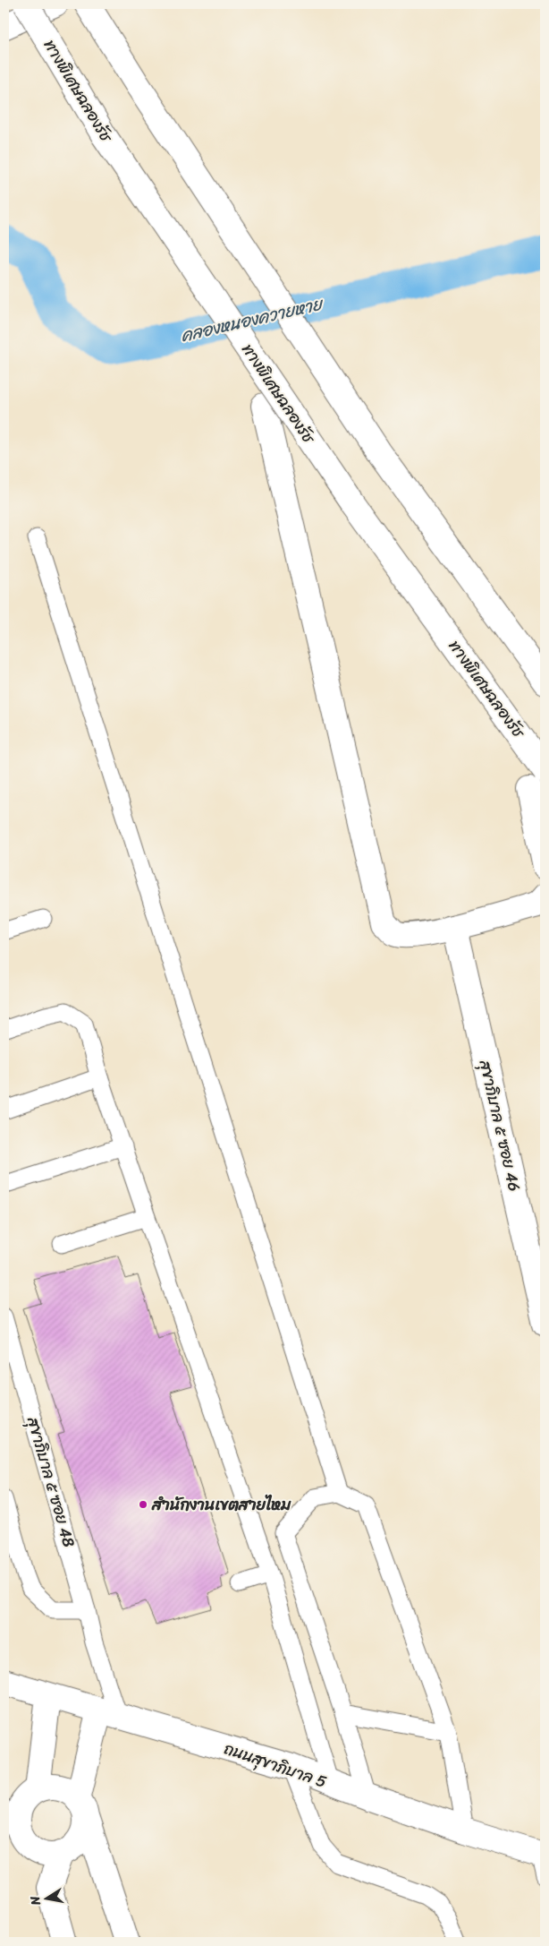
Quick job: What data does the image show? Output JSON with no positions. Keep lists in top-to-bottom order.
{
  "streets": {
    "main road": ["ทางพิเศษฉลองรัช", "สุขาภิบาล ๕ ซอย 46", "ถนนสุขาภิบาล 5"],
    "lane": ["สุขาภิบาล ๕ ซอย 48"]
  },
  "crossings": [
    ["สุขาภิบาล ๕ ซอย 48", "ถนนสุขาภิบาล 5"]
  ],
  "water": ["คลองหนองควายหาย"],
  "places": ["สำนักงานเขตสายไหม"],
  "north": "left"
}
